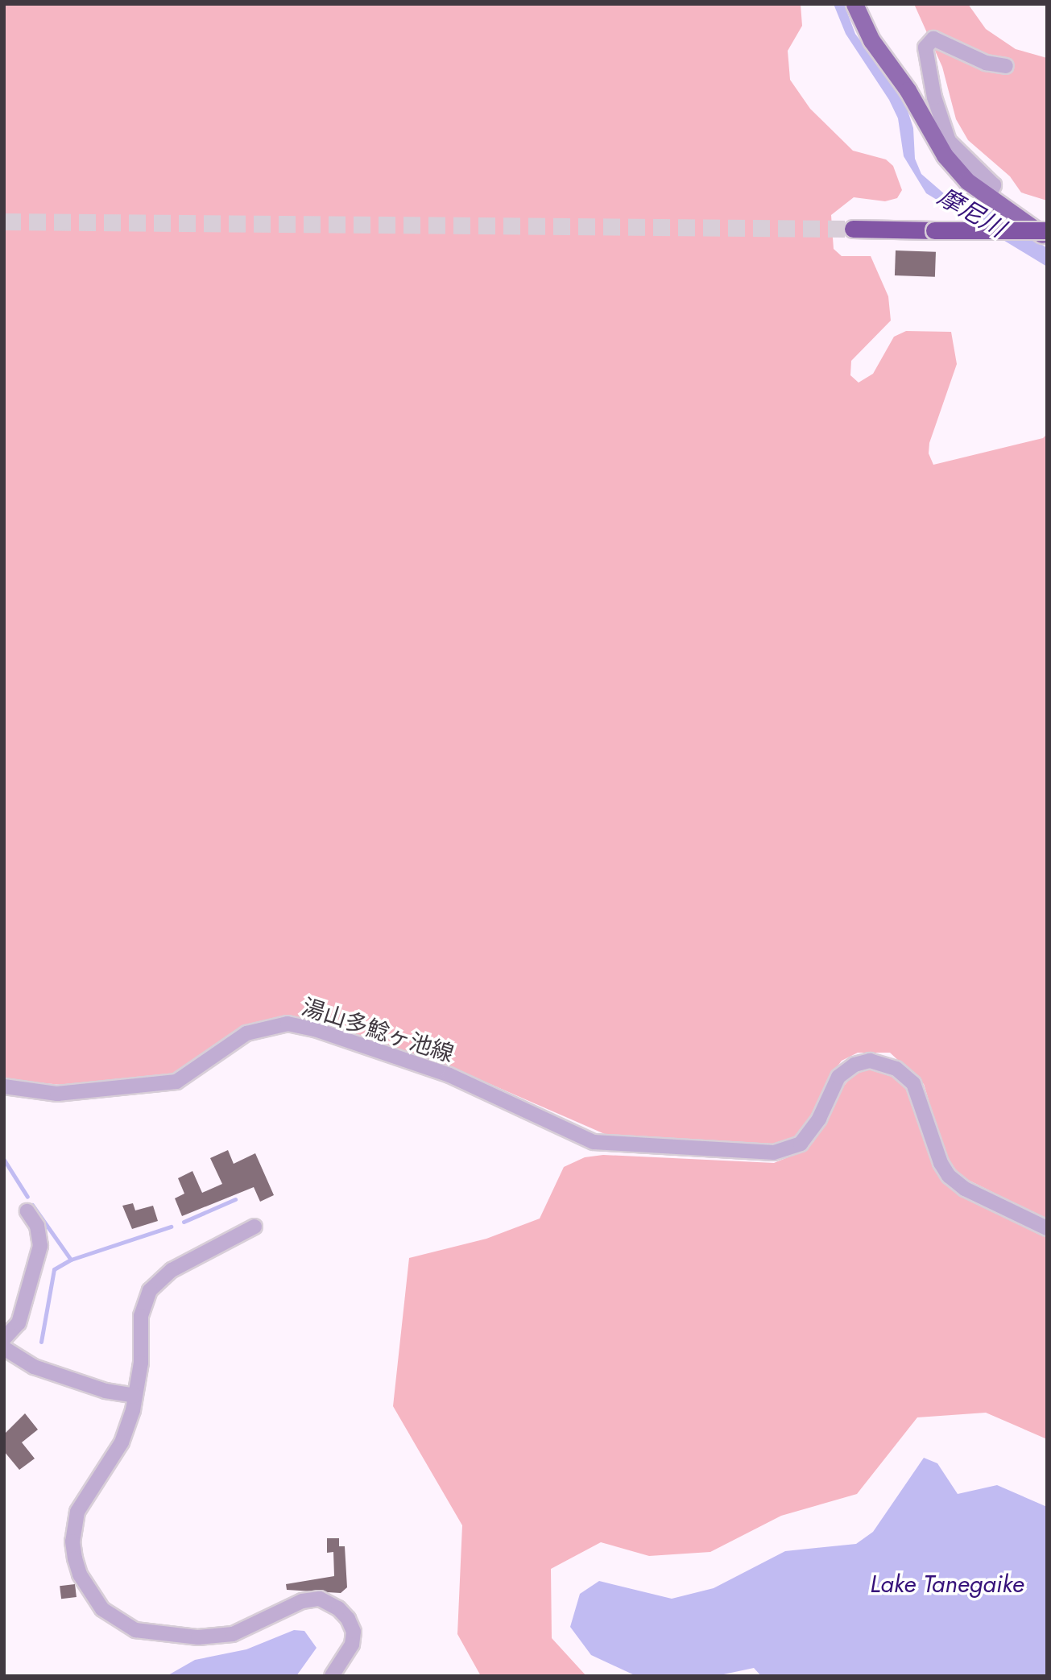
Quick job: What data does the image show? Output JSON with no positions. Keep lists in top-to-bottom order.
{
  "streets": {
    "street": ["湯山多鯰ヶ池線"]
  },
  "water": ["摩尼川", "Lake Tanegaike"]
}
